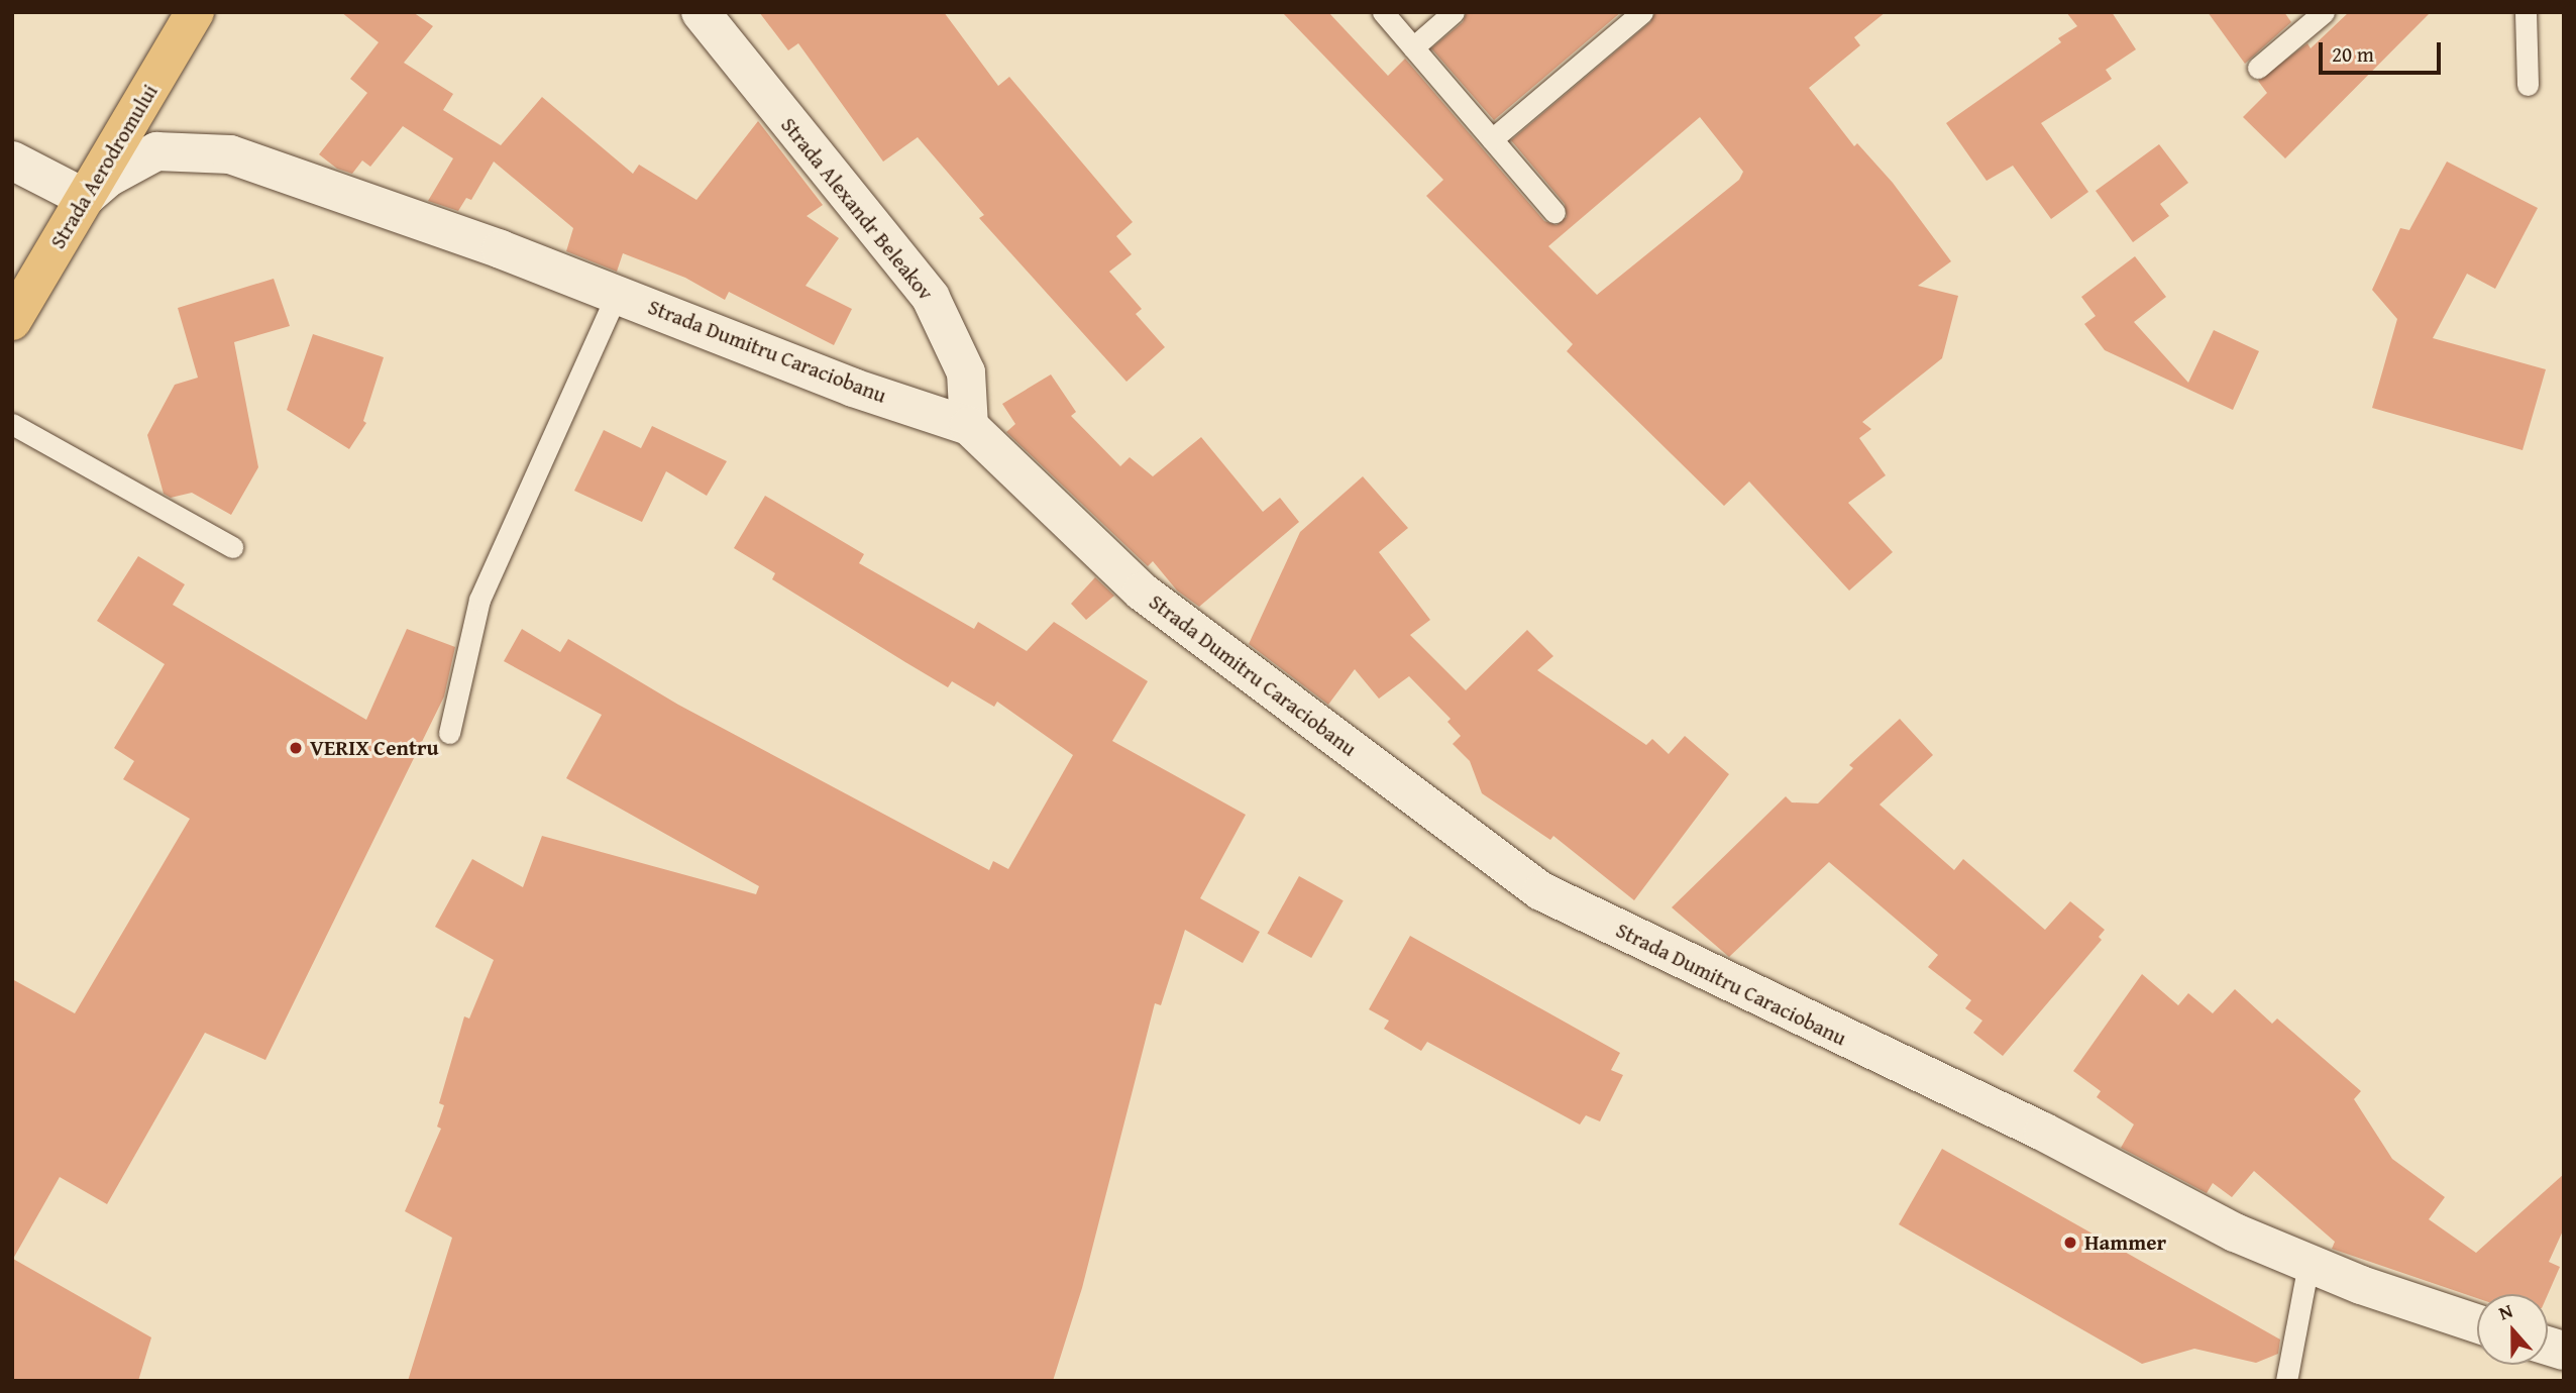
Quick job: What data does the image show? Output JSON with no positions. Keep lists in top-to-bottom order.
{
  "streets": {
    "main road": ["Strada Aerodromului"],
    "street": ["Strada Alexandr Beleakov", "Strada Dumitru Caraciobanu"]
  },
  "crossings": [
    ["Strada Aerodromului", "Strada Dumitru Caraciobanu"],
    ["Strada Alexandr Beleakov", "Strada Dumitru Caraciobanu"]
  ],
  "places": ["VERIX Centru", "Hammer"],
  "scale_bar": "20 m",
  "north": "top"
}
